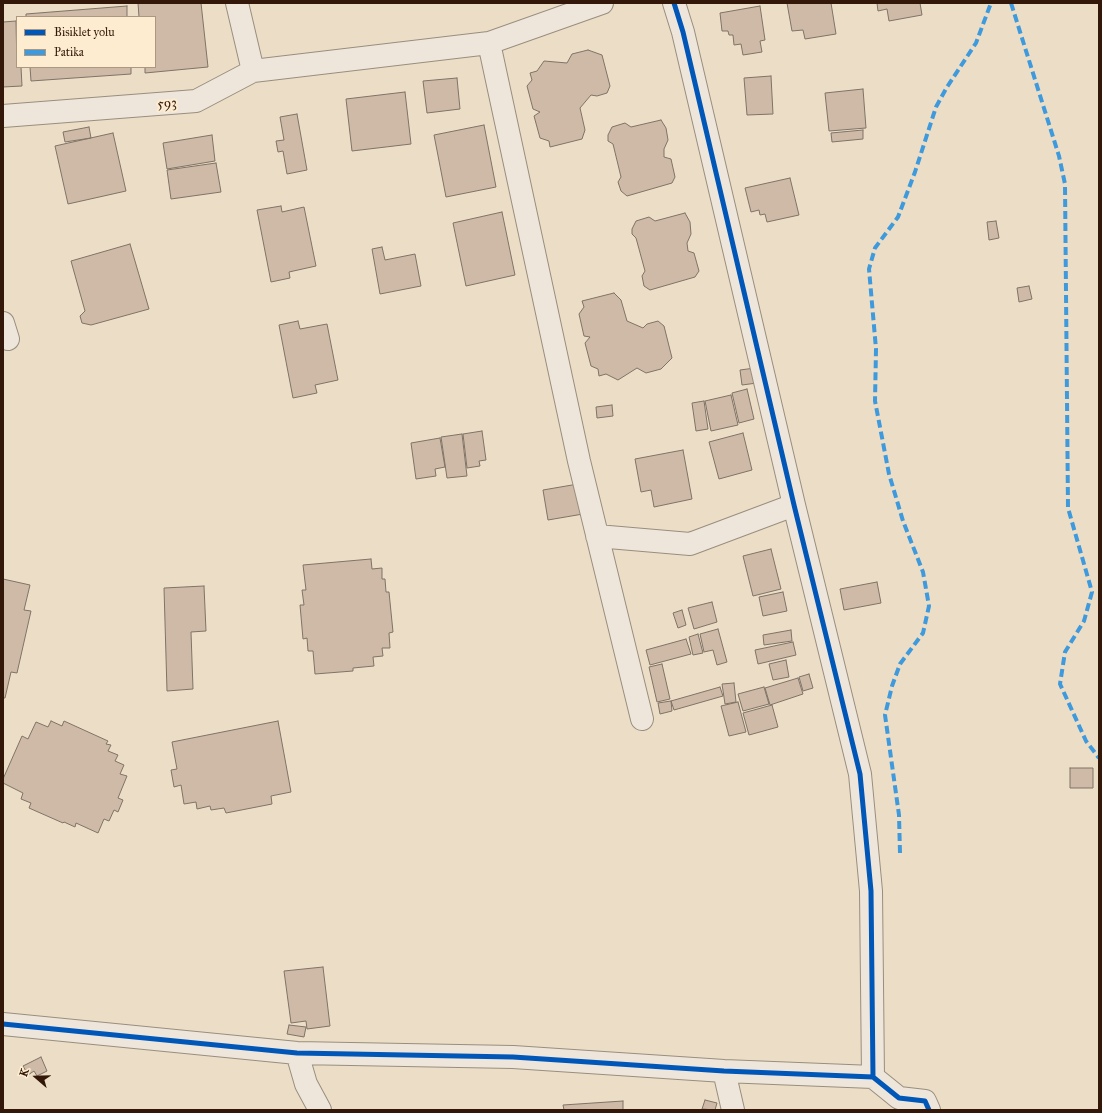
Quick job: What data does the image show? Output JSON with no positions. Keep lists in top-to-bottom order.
{
  "streets": {
    "street": ["593"]
  },
  "legend": ["Bisiklet yolu", "Patika"],
  "north": "left"
}
